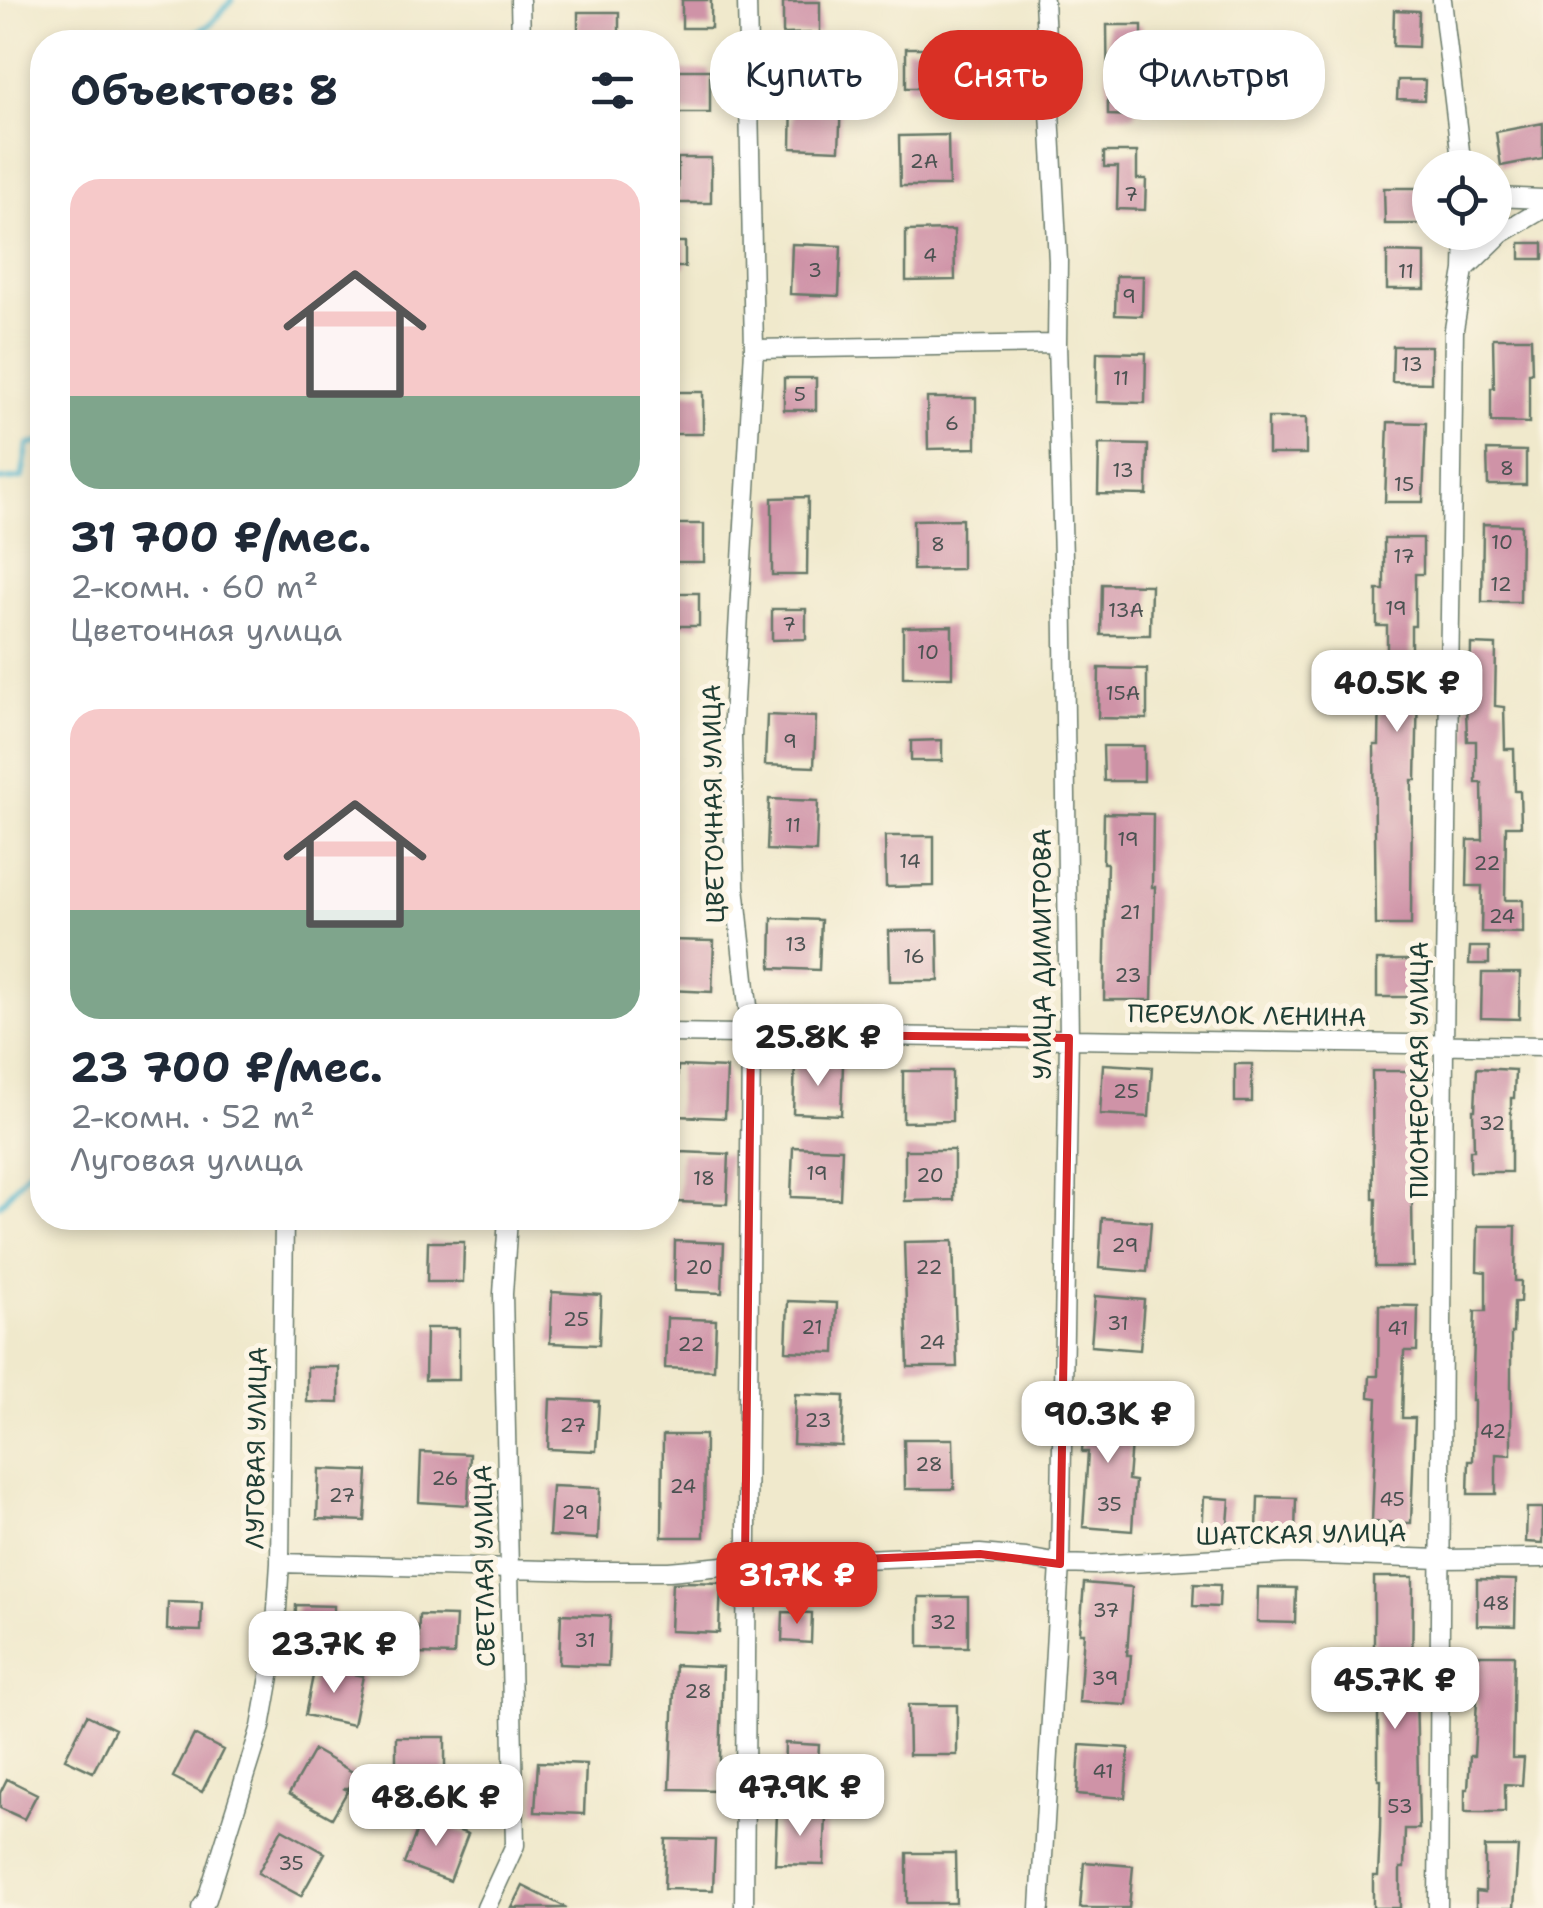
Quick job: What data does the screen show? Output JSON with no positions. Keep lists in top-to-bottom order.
{
  "streets": {
    "street": [
      "ЦВЕТОЧНАЯ УЛИЦА",
      "УЛИЦА ДИМИТРОВА",
      "ПЕРЕУЛОК ЛЕНИНА",
      "ПИОНЕРСКАЯ УЛИЦА",
      "ЛУГОВАЯ УЛИЦА",
      "ШАТСКАЯ УЛИЦА",
      "СВЕТЛАЯ УЛИЦА"
    ]
  },
  "crossings": [
    ["ЦВЕТОЧНАЯ УЛИЦА", "ПЕРЕУЛОК ЛЕНИНА"],
    ["ЦВЕТОЧНАЯ УЛИЦА", "ШАТСКАЯ УЛИЦА"],
    ["УЛИЦА ДИМИТРОВА", "ПЕРЕУЛОК ЛЕНИНА"],
    ["УЛИЦА ДИМИТРОВА", "ШАТСКАЯ УЛИЦА"],
    ["ПЕРЕУЛОК ЛЕНИНА", "ПИОНЕРСКАЯ УЛИЦА"],
    ["ПИОНЕРСКАЯ УЛИЦА", "ШАТСКАЯ УЛИЦА"],
    ["ЛУГОВАЯ УЛИЦА", "ШАТСКАЯ УЛИЦА"],
    ["ШАТСКАЯ УЛИЦА", "СВЕТЛАЯ УЛИЦА"]
  ],
  "house_numbers": [
    "2А",
    "7",
    "4",
    "3",
    "11",
    "9",
    "13",
    "11",
    "5",
    "6",
    "8",
    "13",
    "15",
    "10",
    "8",
    "17",
    "12",
    "19",
    "13А",
    "7",
    "10",
    "15А",
    "9",
    "11",
    "19",
    "14",
    "22",
    "21",
    "24",
    "13",
    "16",
    "23",
    "25",
    "32",
    "19",
    "20",
    "18",
    "29",
    "20",
    "22",
    "25",
    "31",
    "21",
    "41",
    "24",
    "22",
    "23",
    "27",
    "42",
    "28",
    "26",
    "24",
    "27",
    "45",
    "35",
    "29",
    "48",
    "37",
    "32",
    "31",
    "39",
    "28",
    "41",
    "53",
    "35"
  ],
  "page": {
    "chip": ["Купить", "Снять", "Фильтры"],
    "heading": "Объектов: 8",
    "list": [
      {
        "name": "31 700 ₽/мес.",
        "note": "2-комн. · 60 m² · Цветочная улица"
      },
      {
        "name": "23 700 ₽/мес.",
        "note": "2-комн. · 52 m² · Луговая улица"
      }
    ],
    "price": [
      "40.5K ₽",
      "25.8K ₽",
      "90.3K ₽",
      "31.7K ₽",
      "23.7K ₽",
      "45.7K ₽",
      "47.9K ₽",
      "48.6K ₽"
    ]
  }
}
